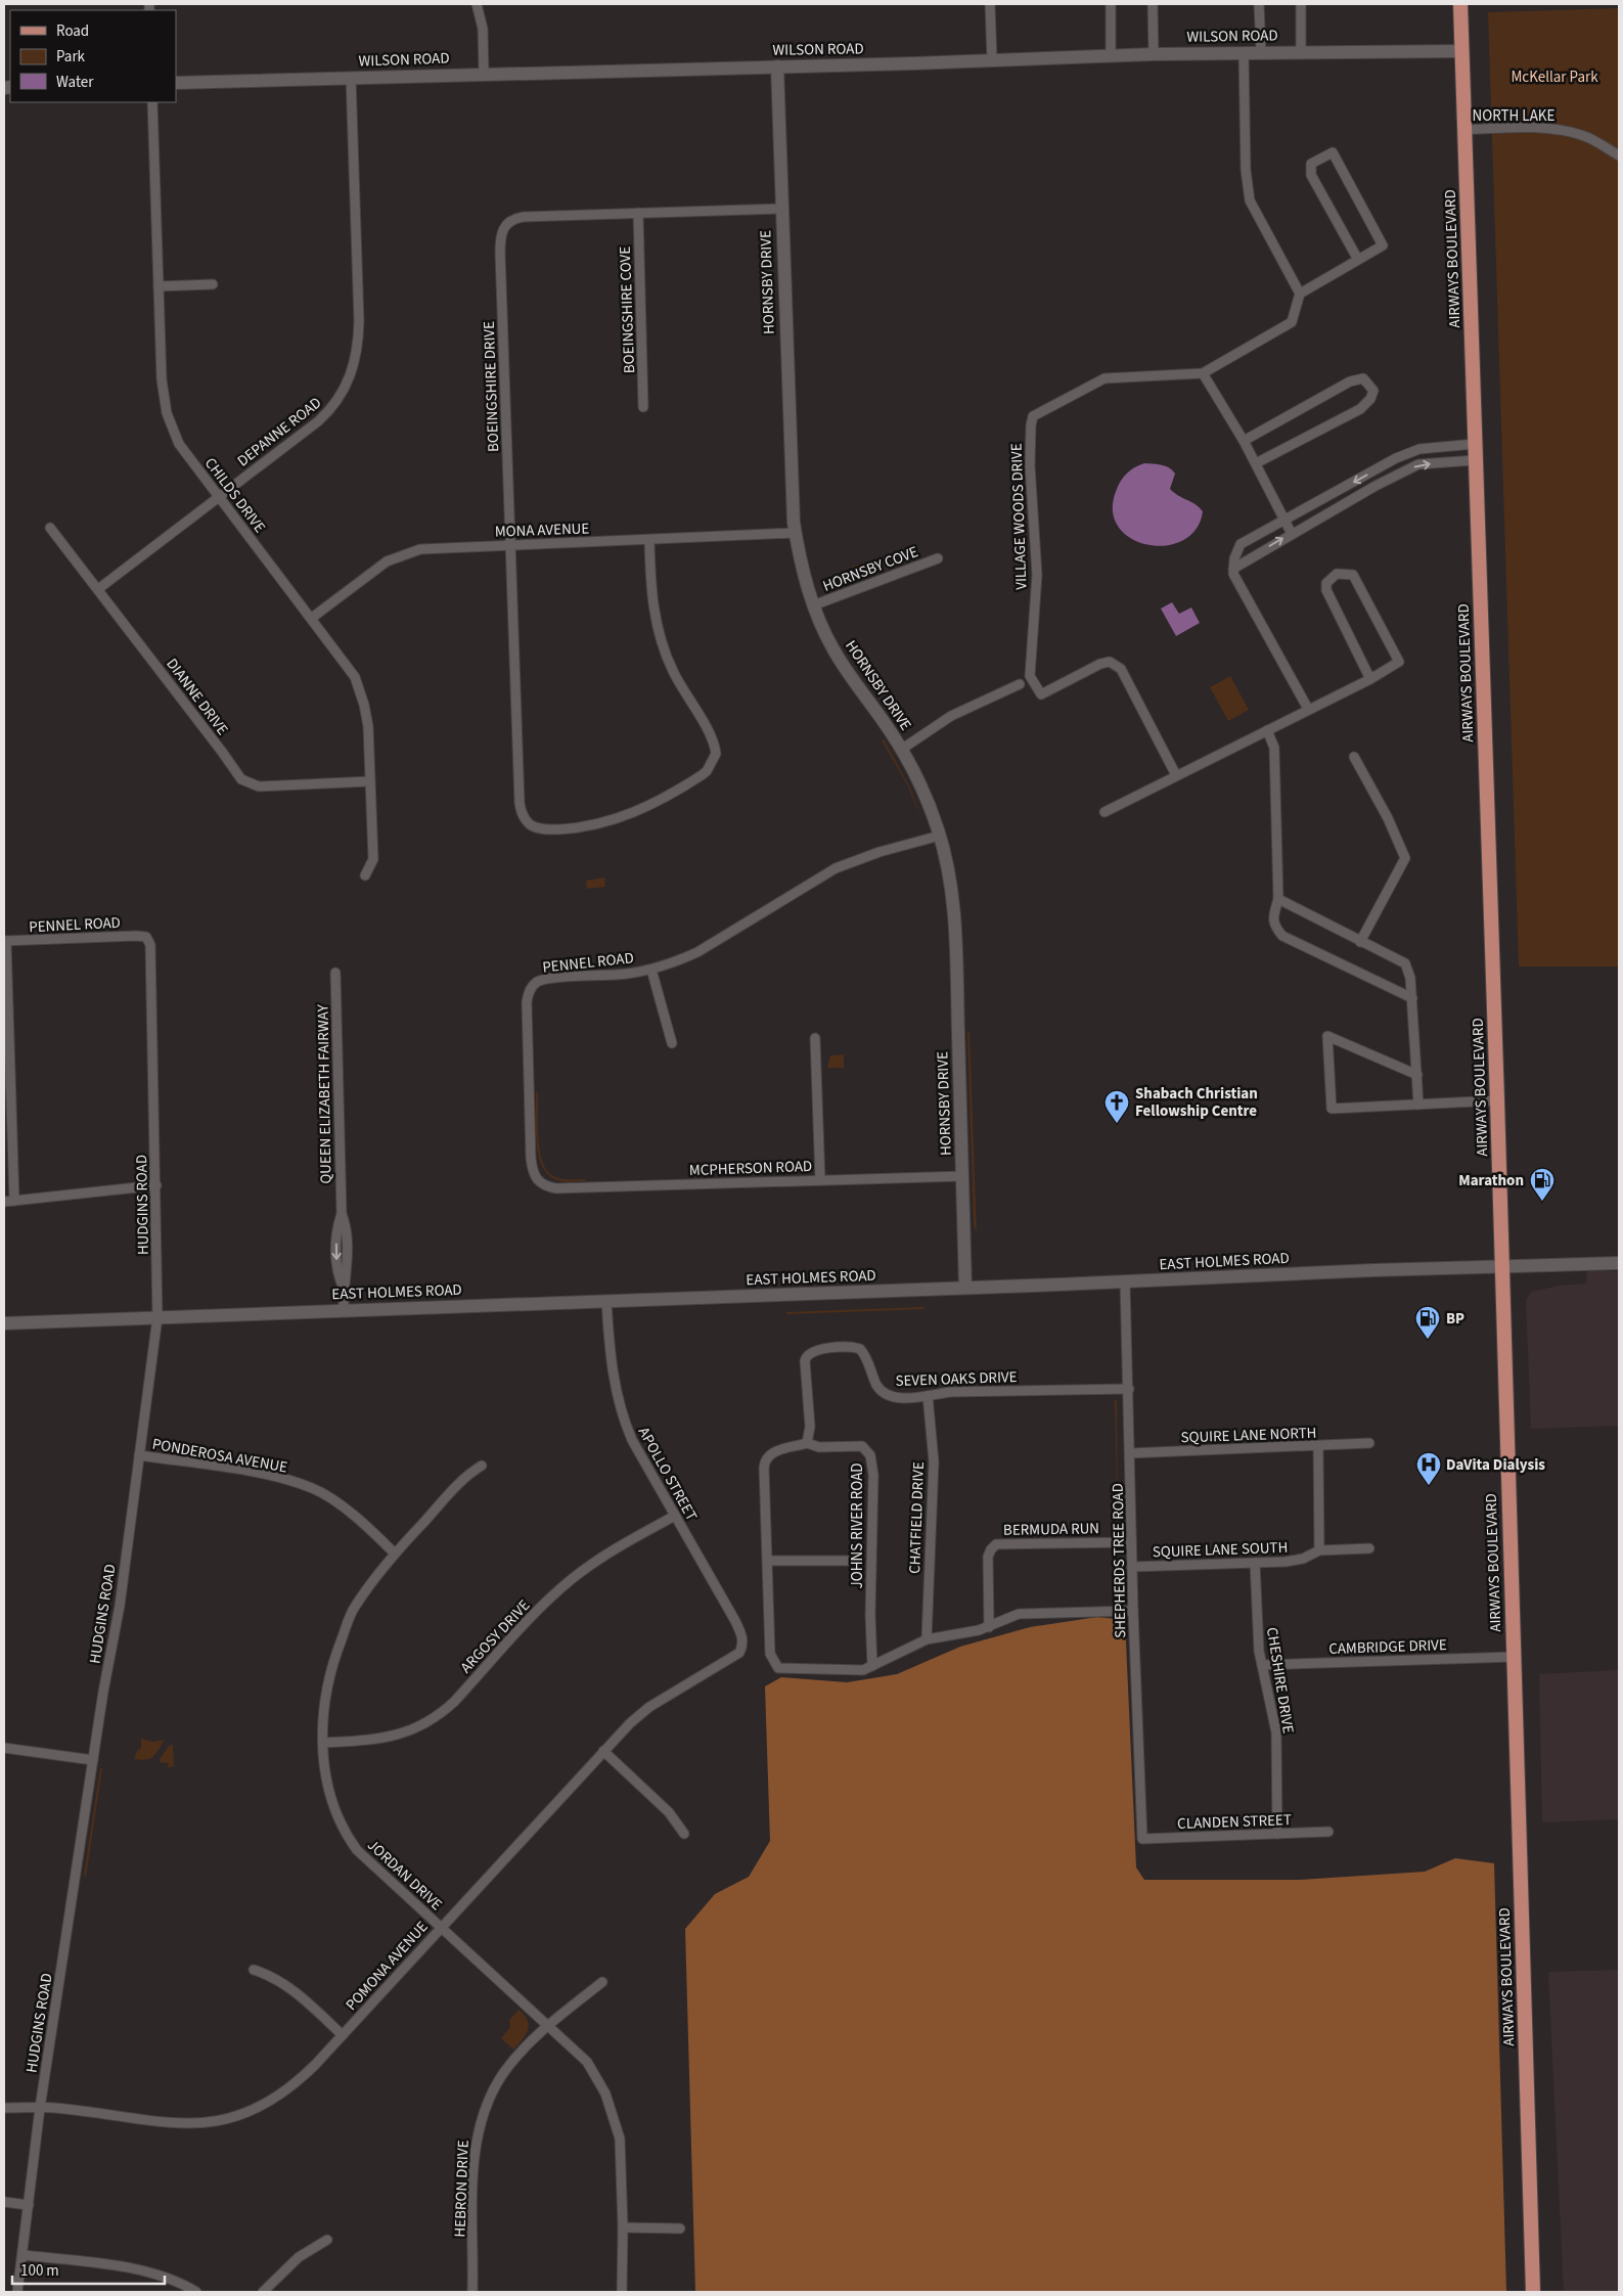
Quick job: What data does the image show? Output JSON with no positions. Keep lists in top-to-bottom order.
{
  "streets": {
    "main road": ["AIRWAYS BOULEVARD"],
    "street": [
      "WILSON ROAD",
      "NORTH LAKE",
      "HORNSBY DRIVE",
      "BOEINGSHIRE COVE",
      "BOEINGSHIRE DRIVE",
      "DEPANNE ROAD",
      "CHILDS DRIVE",
      "VILLAGE WOODS DRIVE",
      "MONA AVENUE",
      "HORNSBY COVE",
      "DIANNE DRIVE",
      "PENNEL ROAD",
      "QUEEN ELIZABETH FAIRWAY",
      "MCPHERSON ROAD",
      "HUDGINS ROAD",
      "EAST HOLMES ROAD",
      "SEVEN OAKS DRIVE",
      "SQUIRE LANE NORTH",
      "PONDEROSA AVENUE",
      "APOLLO STREET",
      "CHATFIELD DRIVE",
      "JOHNS RIVER ROAD",
      "BERMUDA RUN",
      "SQUIRE LANE SOUTH",
      "SHEPHERDS TREE ROAD",
      "ARGOSY DRIVE",
      "CAMBRIDGE DRIVE",
      "CHESHIRE DRIVE",
      "CLANDEN STREET",
      "JORDAN DRIVE",
      "POMONA AVENUE",
      "HEBRON DRIVE"
    ]
  },
  "crossings": [
    ["WILSON ROAD", "AIRWAYS BOULEVARD"],
    ["WILSON ROAD", "HORNSBY DRIVE"],
    ["WILSON ROAD", "DEPANNE ROAD"],
    ["NORTH LAKE", "AIRWAYS BOULEVARD"],
    ["AIRWAYS BOULEVARD", "EAST HOLMES ROAD"],
    ["AIRWAYS BOULEVARD", "CAMBRIDGE DRIVE"],
    ["HORNSBY DRIVE", "BOEINGSHIRE DRIVE"],
    ["HORNSBY DRIVE", "MONA AVENUE"],
    ["HORNSBY DRIVE", "HORNSBY COVE"],
    ["HORNSBY DRIVE", "PENNEL ROAD"],
    ["HORNSBY DRIVE", "MCPHERSON ROAD"],
    ["HORNSBY DRIVE", "EAST HOLMES ROAD"],
    ["BOEINGSHIRE COVE", "BOEINGSHIRE DRIVE"],
    ["BOEINGSHIRE DRIVE", "MONA AVENUE"],
    ["DEPANNE ROAD", "CHILDS DRIVE"],
    ["DEPANNE ROAD", "DIANNE DRIVE"],
    ["CHILDS DRIVE", "MONA AVENUE"],
    ["CHILDS DRIVE", "DIANNE DRIVE"],
    ["PENNEL ROAD", "MCPHERSON ROAD"],
    ["PENNEL ROAD", "HUDGINS ROAD"],
    ["QUEEN ELIZABETH FAIRWAY", "EAST HOLMES ROAD"],
    ["HUDGINS ROAD", "EAST HOLMES ROAD"],
    ["HUDGINS ROAD", "PONDEROSA AVENUE"],
    ["HUDGINS ROAD", "POMONA AVENUE"],
    ["EAST HOLMES ROAD", "APOLLO STREET"],
    ["EAST HOLMES ROAD", "SHEPHERDS TREE ROAD"],
    ["SEVEN OAKS DRIVE", "CHATFIELD DRIVE"],
    ["SEVEN OAKS DRIVE", "JOHNS RIVER ROAD"],
    ["SEVEN OAKS DRIVE", "SHEPHERDS TREE ROAD"],
    ["SQUIRE LANE NORTH", "SHEPHERDS TREE ROAD"],
    ["PONDEROSA AVENUE", "JORDAN DRIVE"],
    ["APOLLO STREET", "ARGOSY DRIVE"],
    ["APOLLO STREET", "POMONA AVENUE"],
    ["BERMUDA RUN", "SHEPHERDS TREE ROAD"],
    ["SQUIRE LANE SOUTH", "SHEPHERDS TREE ROAD"],
    ["SQUIRE LANE SOUTH", "CHESHIRE DRIVE"],
    ["SHEPHERDS TREE ROAD", "CLANDEN STREET"],
    ["ARGOSY DRIVE", "JORDAN DRIVE"],
    ["CAMBRIDGE DRIVE", "CHESHIRE DRIVE"],
    ["CHESHIRE DRIVE", "CLANDEN STREET"],
    ["JORDAN DRIVE", "POMONA AVENUE"],
    ["JORDAN DRIVE", "HEBRON DRIVE"]
  ],
  "parks": ["McKellar Park"],
  "places": {
    "church": ["Shabach Christian Fellowship Centre"],
    "fuel station": ["Marathon", "BP"],
    "hospital": ["DaVita Dialysis"]
  },
  "legend": ["Road", "Park", "Water"],
  "scale_bar": "100 m"
}
